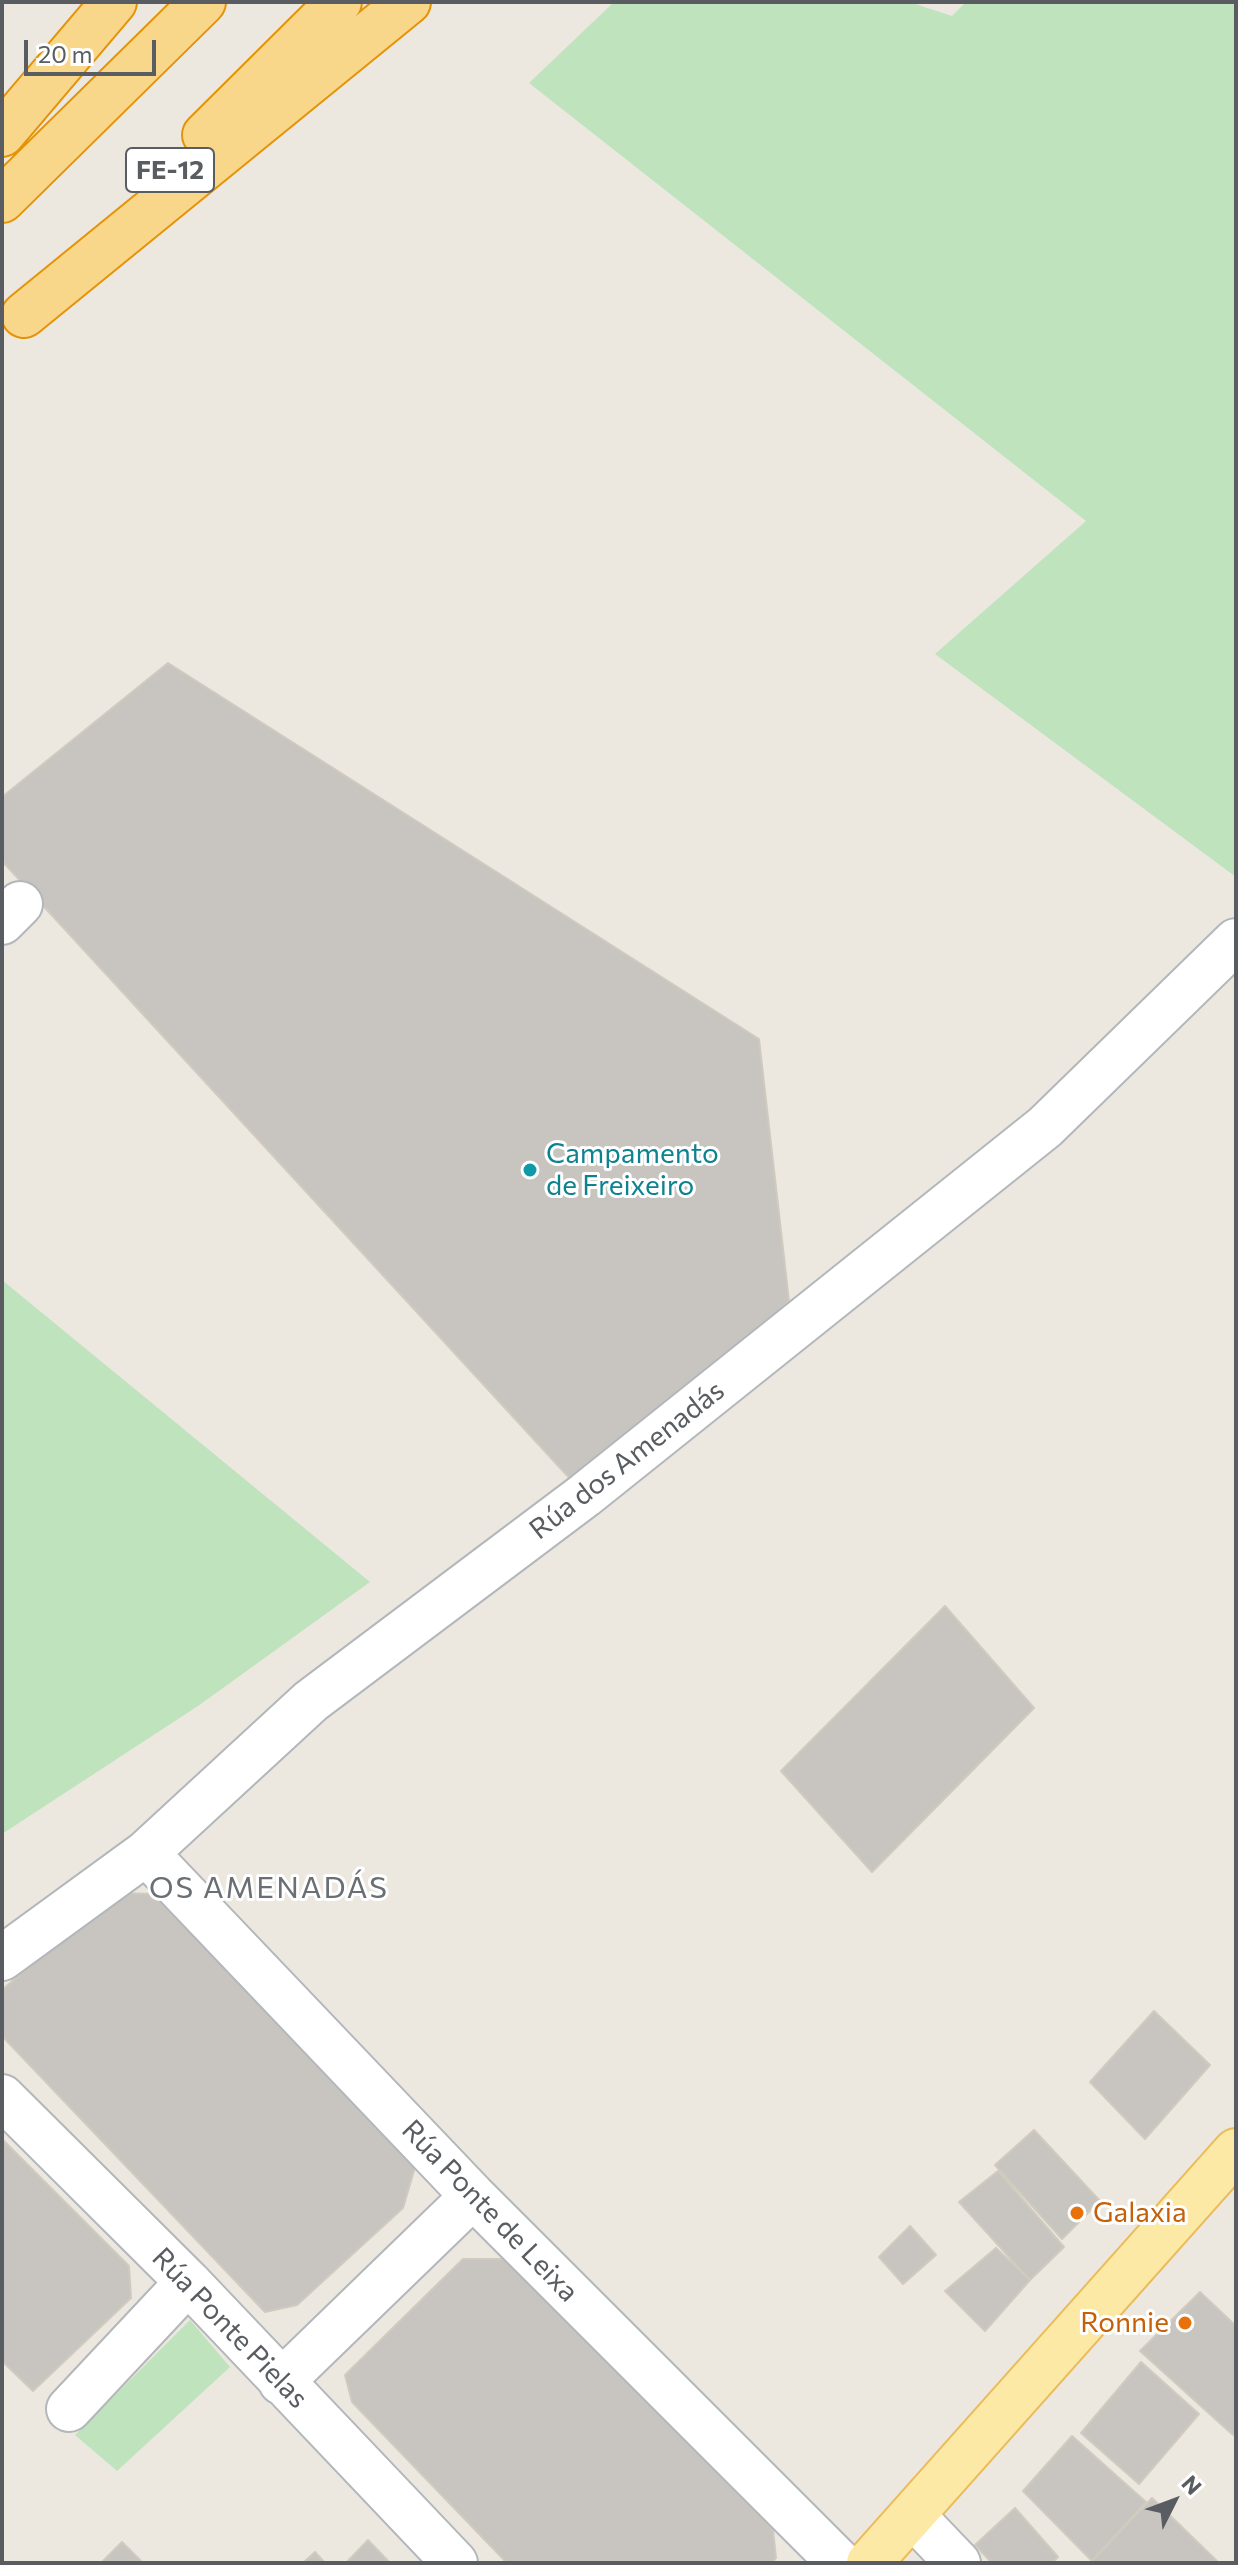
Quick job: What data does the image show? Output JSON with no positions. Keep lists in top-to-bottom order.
{
  "streets": {
    "highway": ["FE-12"],
    "street": ["Rúa dos Amenadás", "Rúa Ponte de Leixa", "Rúa Ponte Pielas"]
  },
  "crossings": [
    ["Rúa dos Amenadás", "Rúa Ponte de Leixa"]
  ],
  "districts": ["OS AMENADÁS"],
  "places": ["Campamento de Freixeiro", "Galaxia", "Ronnie"],
  "scale_bar": "20 m",
  "north": "top right"
}
